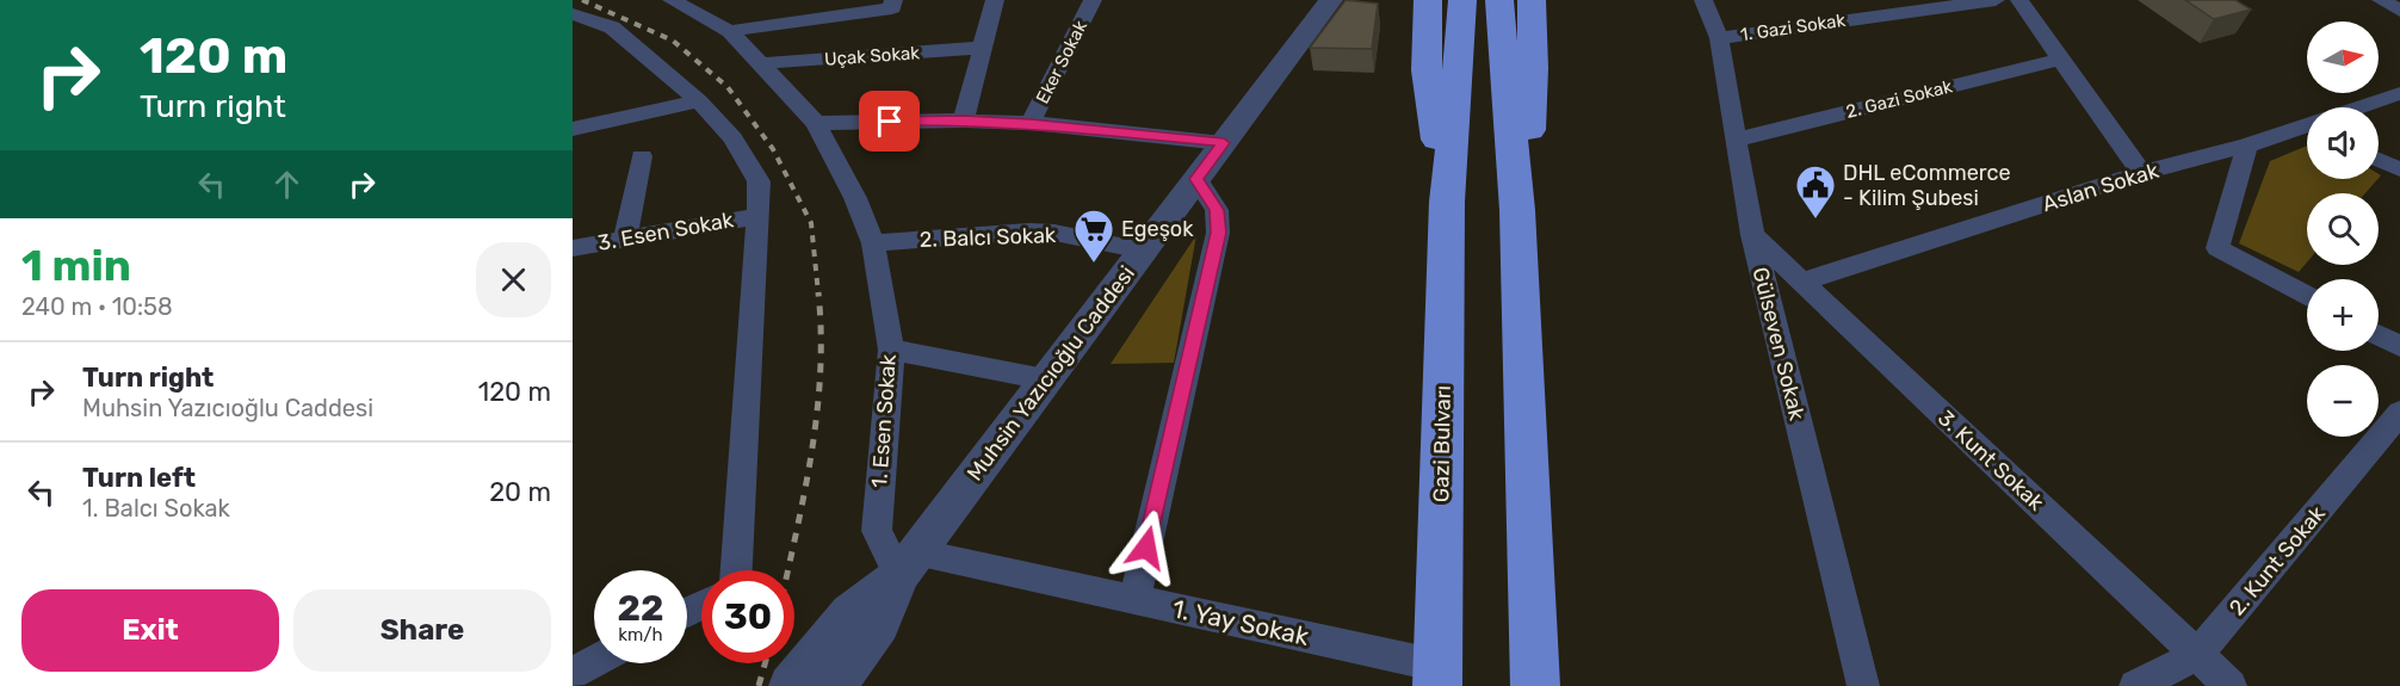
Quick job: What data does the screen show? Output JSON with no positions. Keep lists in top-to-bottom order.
{
  "streets": {
    "highway": ["Gazi Bulvarı"],
    "street": [
      "1. Gazi Sokak",
      "Uçak Sokak",
      "Eker Sokak",
      "2. Gazi Sokak",
      "Aslan Sokak",
      "3. Esen Sokak",
      "2. Balcı Sokak",
      "Gülseven Sokak",
      "Muhsin Yazıcıoğlu Caddesi",
      "1. Esen Sokak",
      "3. Kunt Sokak",
      "2. Kunt Sokak",
      "1. Yay Sokak"
    ]
  },
  "crossings": [
    ["1. Gazi Sokak", "Gülseven Sokak"],
    ["Uçak Sokak", "1. Esen Sokak"],
    ["2. Gazi Sokak", "Gülseven Sokak"],
    ["Aslan Sokak", "3. Kunt Sokak"],
    ["2. Balcı Sokak", "Muhsin Yazıcıoğlu Caddesi"],
    ["2. Balcı Sokak", "1. Esen Sokak"],
    ["Gülseven Sokak", "3. Kunt Sokak"],
    ["Muhsin Yazıcıoğlu Caddesi", "1. Esen Sokak"],
    ["Muhsin Yazıcıoğlu Caddesi", "1. Yay Sokak"],
    ["1. Esen Sokak", "1. Yay Sokak"],
    ["Gazi Bulvarı", "1. Yay Sokak"],
    ["3. Kunt Sokak", "2. Kunt Sokak"]
  ],
  "places": {
    "public building": ["DHL eCommerce - Kilim Şubesi"],
    "supermarket": ["Egeşok"]
  },
  "north": "right",
  "page": {
    "turn": ["120 m", "Turn right"],
    "map_buttons": ["+", "−"],
    "heading": ["1 min", "240 m · 10:58"],
    "list": [
      {
        "name": "Turn right",
        "note": "Muhsin Yazıcıoğlu Caddesi",
        "value": "120 m"
      },
      {
        "name": "Turn left",
        "note": "1. Balcı Sokak",
        "value": "20 m"
      }
    ],
    "speed": "22 km/h",
    "limit": "30",
    "buttons": ["Exit", "Share"]
  }
}
